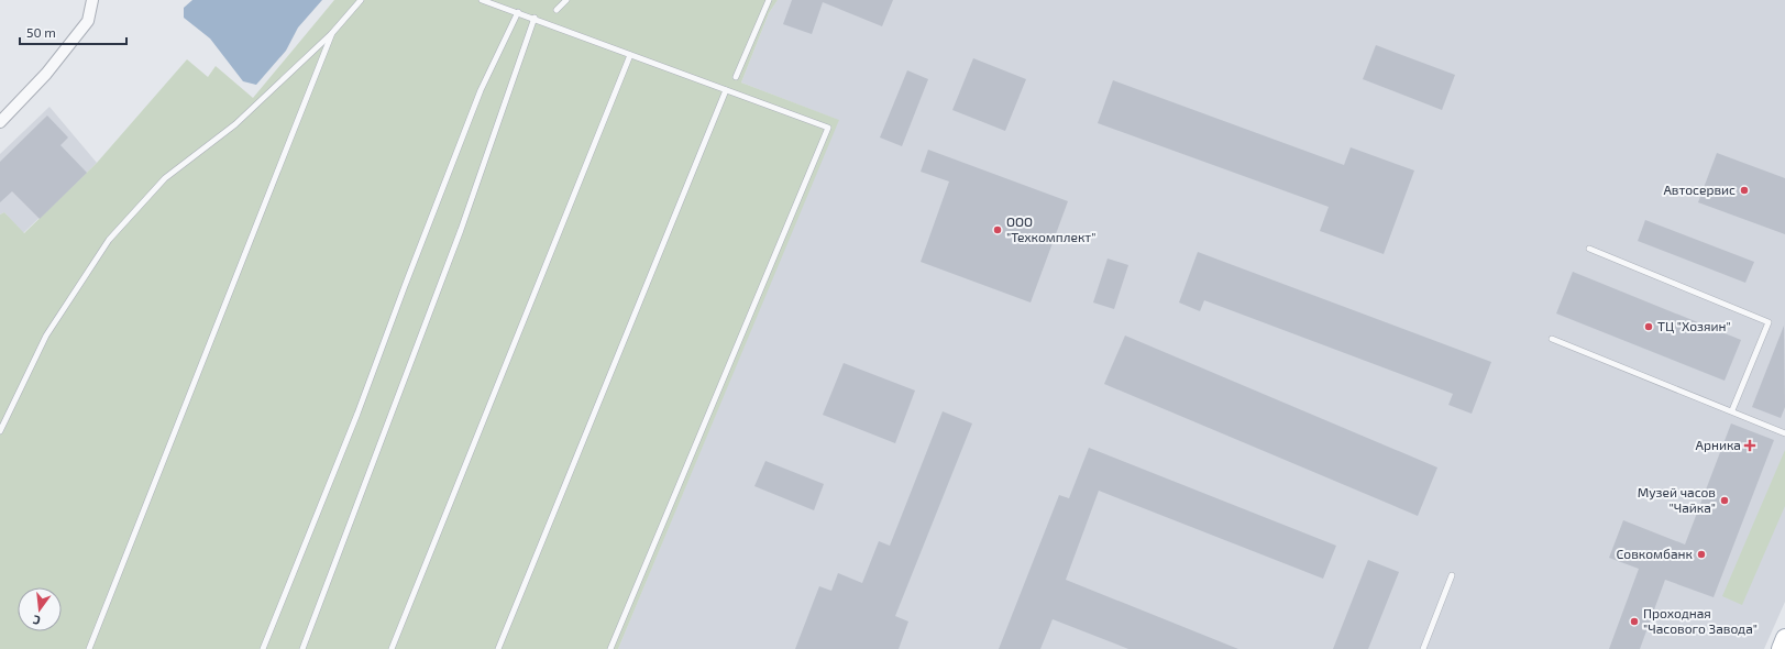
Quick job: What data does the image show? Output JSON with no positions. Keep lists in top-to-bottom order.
{
  "places": {
    "other": [
      "Автосервис",
      "ООО \"Техкомплект\"",
      "ТЦ \"Хозяин\"",
      "Музей часов \"Чайка\"",
      "Совкомбанк",
      "Проходная \"Часового 3авода\""
    ],
    "health": ["Арника"]
  },
  "scale_bar": "50 m",
  "north": "bottom"
}
